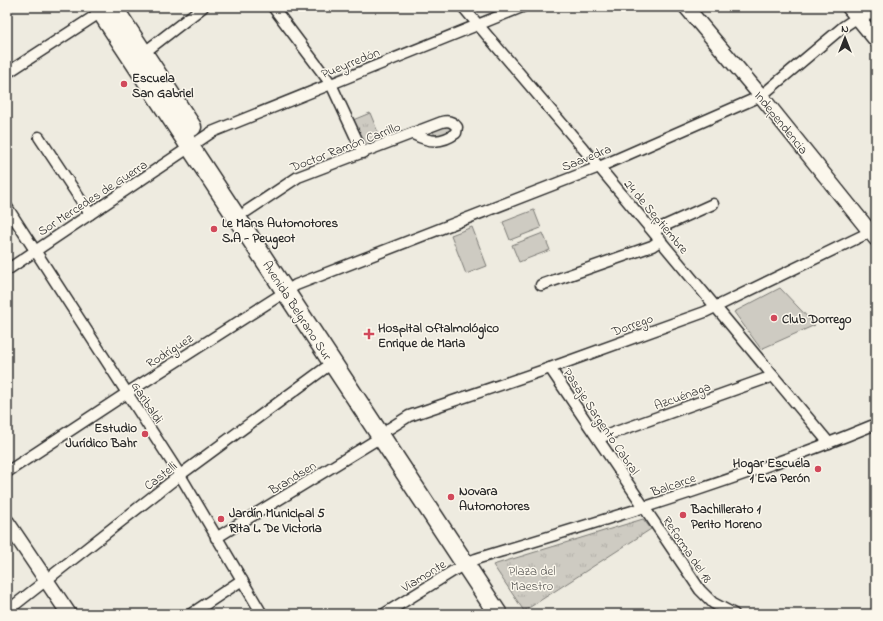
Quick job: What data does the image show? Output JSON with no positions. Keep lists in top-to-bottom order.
{
  "streets": {
    "highway": ["Avenida Belgrano Sur"],
    "street": [
      "Pueyrredón",
      "Independencia",
      "Doctor Ramón Carrillo",
      "Saavedra",
      "Sor Mercedes de Guerra",
      "24 de Septiembre",
      "Dorrego",
      "Rodríguez",
      "Azcuénaga",
      "Garibaldi",
      "Pasaje Sargento Cabral",
      "Castelli",
      "Brandsen",
      "Balcarce",
      "Reforma del 18",
      "Viamonte"
    ]
  },
  "crossings": [
    ["Pueyrredón", "Sor Mercedes de Guerra"],
    ["Pueyrredón", "24 de Septiembre"],
    ["Pueyrredón", "Avenida Belgrano Sur"],
    ["Independencia", "Saavedra"],
    ["Independencia", "Dorrego"],
    ["Doctor Ramón Carrillo", "Avenida Belgrano Sur"],
    ["Saavedra", "24 de Septiembre"],
    ["Saavedra", "Avenida Belgrano Sur"],
    ["Saavedra", "Rodríguez"],
    ["Sor Mercedes de Guerra", "Avenida Belgrano Sur"],
    ["Sor Mercedes de Guerra", "Garibaldi"],
    ["24 de Septiembre", "Dorrego"],
    ["24 de Septiembre", "Azcuénaga"],
    ["24 de Septiembre", "Balcarce"],
    ["Avenida Belgrano Sur", "Dorrego"],
    ["Avenida Belgrano Sur", "Rodríguez"],
    ["Avenida Belgrano Sur", "Castelli"],
    ["Avenida Belgrano Sur", "Brandsen"],
    ["Avenida Belgrano Sur", "Balcarce"],
    ["Avenida Belgrano Sur", "Viamonte"],
    ["Dorrego", "Pasaje Sargento Cabral"],
    ["Dorrego", "Brandsen"],
    ["Rodríguez", "Garibaldi"],
    ["Azcuénaga", "Pasaje Sargento Cabral"],
    ["Garibaldi", "Castelli"],
    ["Garibaldi", "Brandsen"],
    ["Pasaje Sargento Cabral", "Balcarce"],
    ["Pasaje Sargento Cabral", "Reforma del 18"],
    ["Balcarce", "Reforma del 18"],
    ["Balcarce", "Viamonte"]
  ],
  "parks": ["Plaza del Maestro"],
  "places": {
    "other": [
      "Escuela San Gabriel",
      "Le Mans Automotores S.A - Peugeot",
      "Club Dorrego",
      "Estudio Jurídico Bahr",
      "Hogar Escuela 1 Eva Perón",
      "Novara Automotores",
      "Bachillerato 1 Perito Moreno",
      "Jardín Municipal 5 Rita L. De Victoria"
    ],
    "health": ["Hospital Oftalmológico Enrique de Maria"]
  },
  "north": "top"
}
